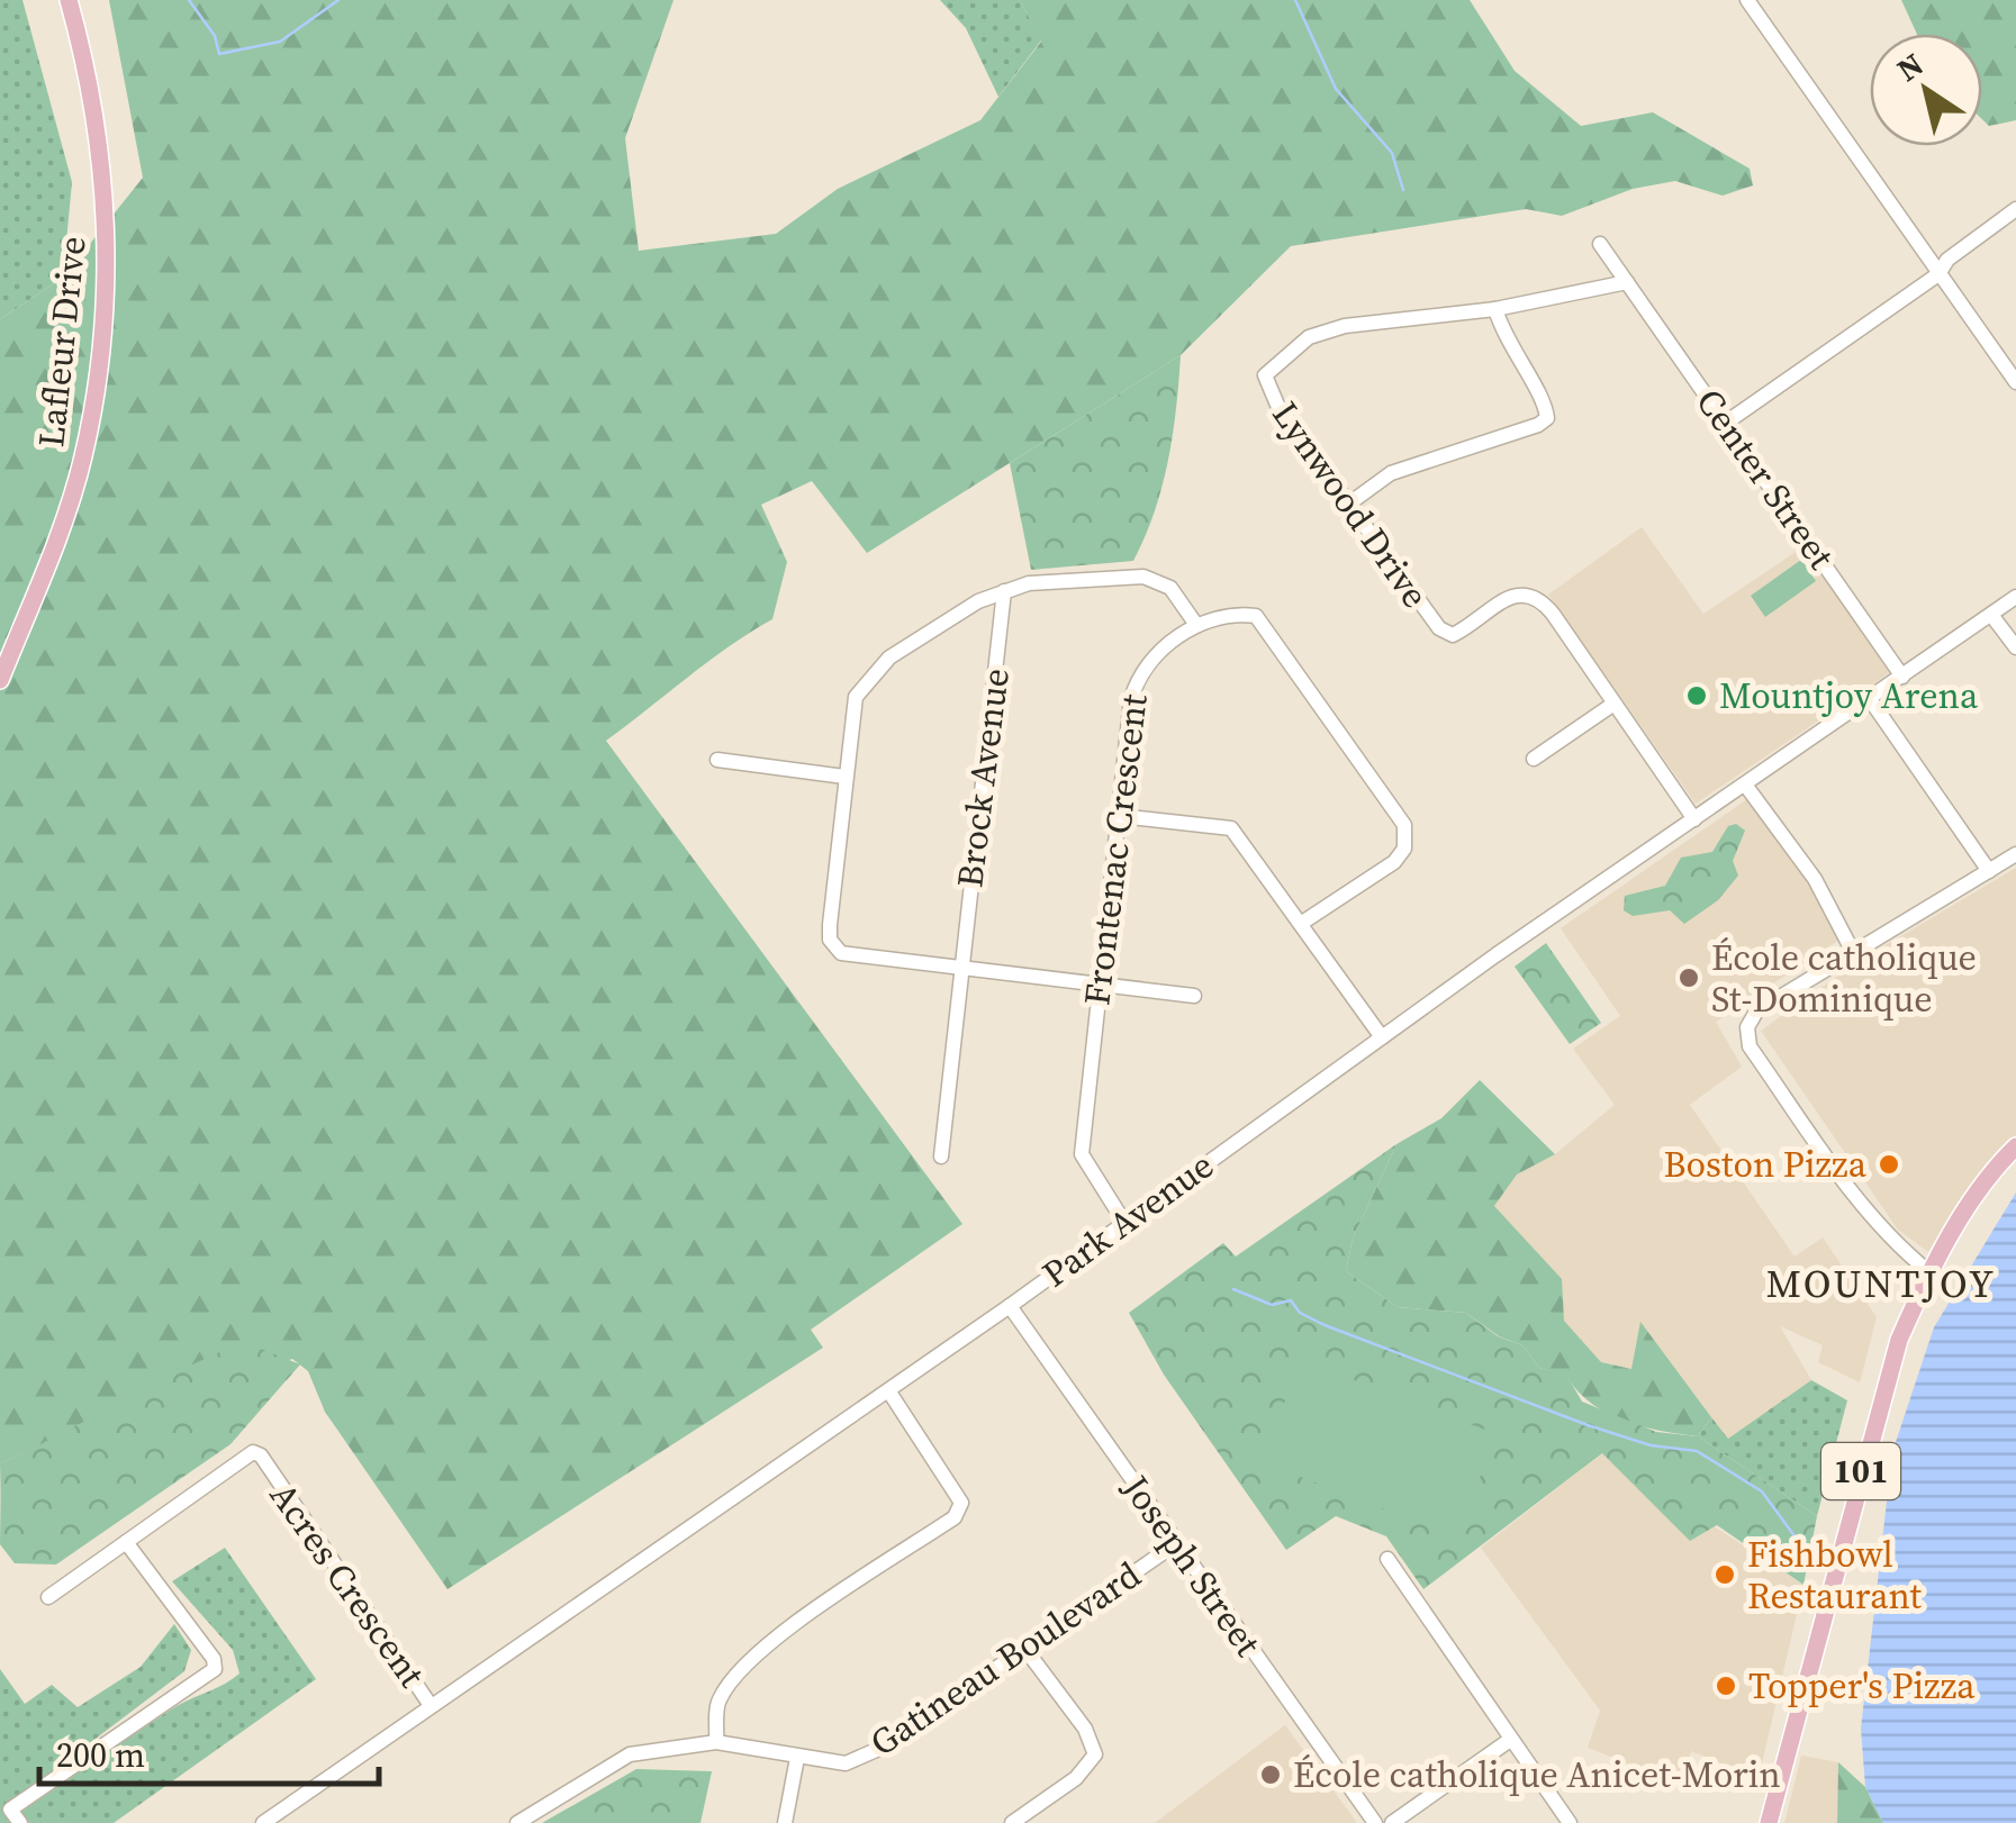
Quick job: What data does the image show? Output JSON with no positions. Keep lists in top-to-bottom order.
{
  "streets": {
    "main road": ["Lafleur Drive", "101"],
    "street": [
      "Center Street",
      "Lynwood Drive",
      "Brock Avenue",
      "Frontenac Crescent",
      "Park Avenue",
      "Joseph Street",
      "Acres Crescent",
      "Gatineau Boulevard"
    ]
  },
  "crossings": [
    ["Center Street", "Lynwood Drive"],
    ["Center Street", "Park Avenue"],
    ["Lynwood Drive", "Park Avenue"],
    ["Frontenac Crescent", "Park Avenue"],
    ["Park Avenue", "Joseph Street"],
    ["Park Avenue", "Acres Crescent"],
    ["Joseph Street", "Gatineau Boulevard"]
  ],
  "districts": ["MOUNTJOY"],
  "places": [
    "Mountjoy Arena",
    "École catholique St-Dominique",
    "Boston Pizza",
    "Fishbowl Restaurant",
    "Topper's Pizza",
    "École catholique Anicet-Morin"
  ],
  "scale_bar": "200 m",
  "north": "top left"
}
